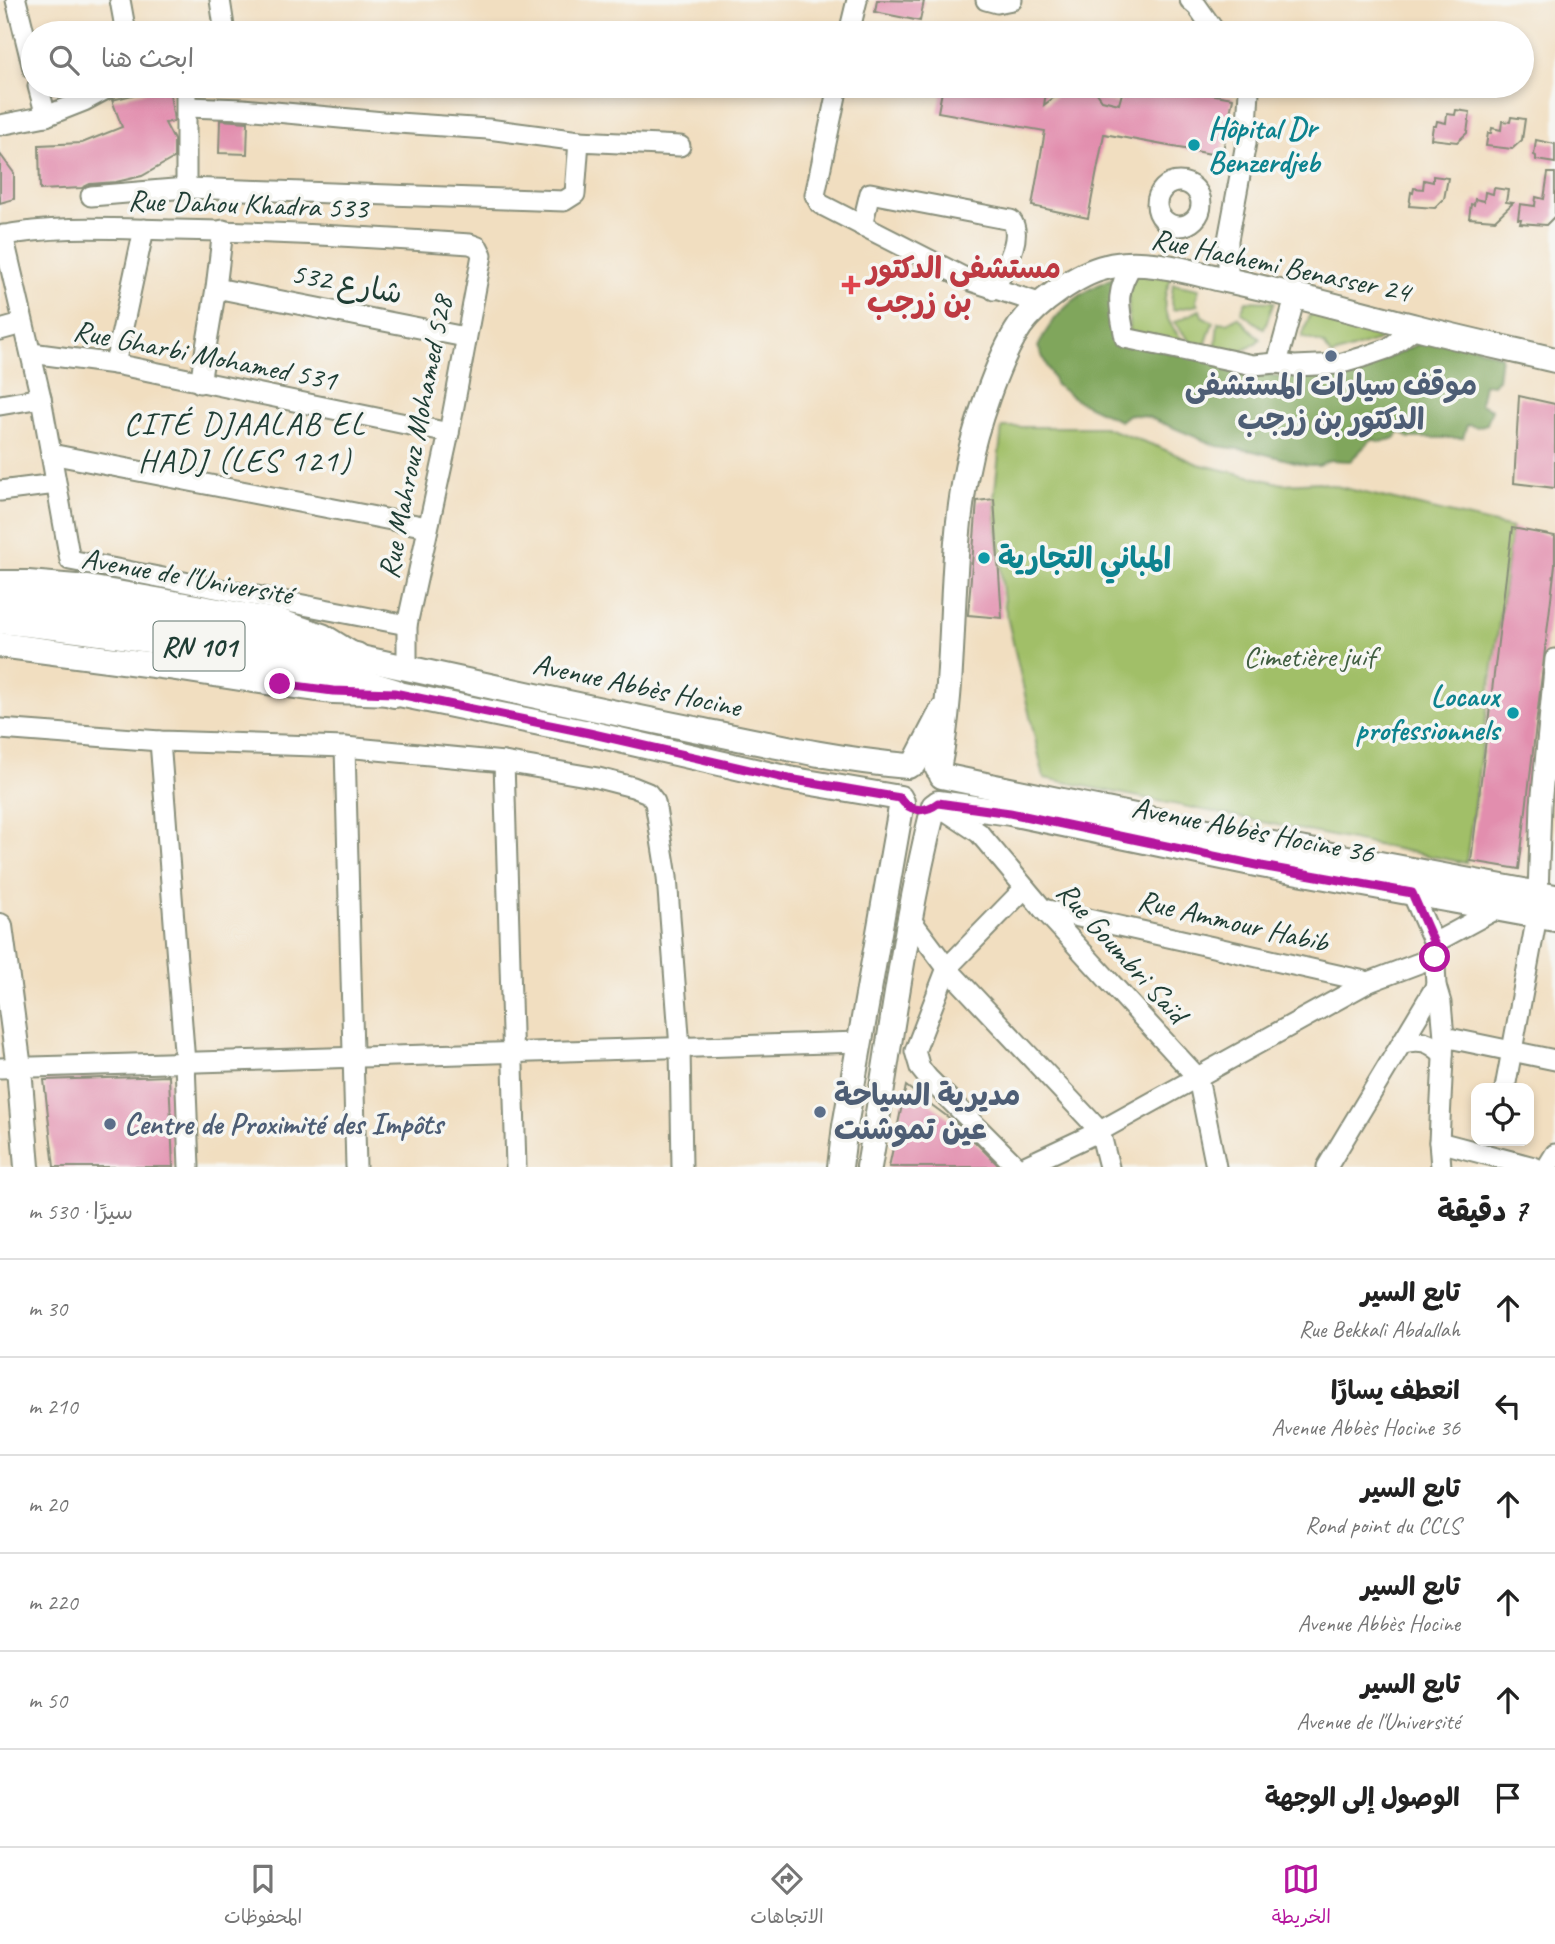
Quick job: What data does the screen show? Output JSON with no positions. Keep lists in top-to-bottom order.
{
  "streets": {
    "highway": ["RN 101"],
    "main road": [
      "Rue Hachemi Benasser 24",
      "Avenue de l'Université",
      "Avenue Abbès Hocine",
      "Avenue Abbès Hocine 36"
    ],
    "street": [
      "Rue Dahou Khadra 533",
      "532 شارع",
      "Rue Gharbi Mohamed 531",
      "Rue Mahrouz Mohamed 528",
      "Rue Ammour Habib",
      "Rue Goumbri Saïd"
    ]
  },
  "crossings": [
    ["Rue Dahou Khadra 533", "Rue Mahrouz Mohamed 528"],
    ["Rue Hachemi Benasser 24", "Avenue Abbès Hocine"],
    ["Rue Hachemi Benasser 24", "Avenue Abbès Hocine 36"],
    ["Rue Hachemi Benasser 24", "Rue Goumbri Saïd"],
    ["532 شارع", "Rue Mahrouz Mohamed 528"],
    ["Rue Gharbi Mohamed 531", "Rue Mahrouz Mohamed 528"],
    ["Rue Mahrouz Mohamed 528", "Avenue Abbès Hocine"],
    ["Avenue de l'Université", "RN 101"],
    ["Avenue de l'Université", "Avenue Abbès Hocine"],
    ["RN 101", "Avenue Abbès Hocine"],
    ["Avenue Abbès Hocine", "Avenue Abbès Hocine 36"],
    ["Avenue Abbès Hocine", "Rue Goumbri Saïd"],
    ["Avenue Abbès Hocine 36", "Rue Goumbri Saïd"],
    ["Rue Ammour Habib", "Rue Goumbri Saïd"]
  ],
  "districts": ["CITÉ DJAALAB EL HADJ (LES 121)"],
  "parks": ["Cimetière juif"],
  "places": {
    "other": [
      "Hôpital Dr Benzerdjeb",
      "موقف سيارات المستشفى الدكتور بن زرجب",
      "المباني التجارية",
      "Locaux professionnels",
      "مديرية السياحة عين تموشنت",
      "Centre de Proximité des Impôts"
    ],
    "health": ["مستشفى الدكتور بن زرجب"]
  },
  "page": {
    "search": "ابحث هنا",
    "heading": ["7 دقيقة", "سيرًا · 530 m"],
    "list": [
      ["تابع السير", "Rue Bekkali Abdallah", "30 m"],
      ["انعطف يسارًا", "Avenue Abbès Hocine 36", "210 m"],
      ["تابع السير", "Rond point du CCLS", "20 m"],
      ["تابع السير", "Avenue Abbès Hocine", "220 m"],
      ["تابع السير", "Avenue de l'Université", "50 m"],
      "الوصول إلى الوجهة"
    ],
    "nav": ["الخريطة", "الاتجاهات", "المحفوظات"]
  }
}
